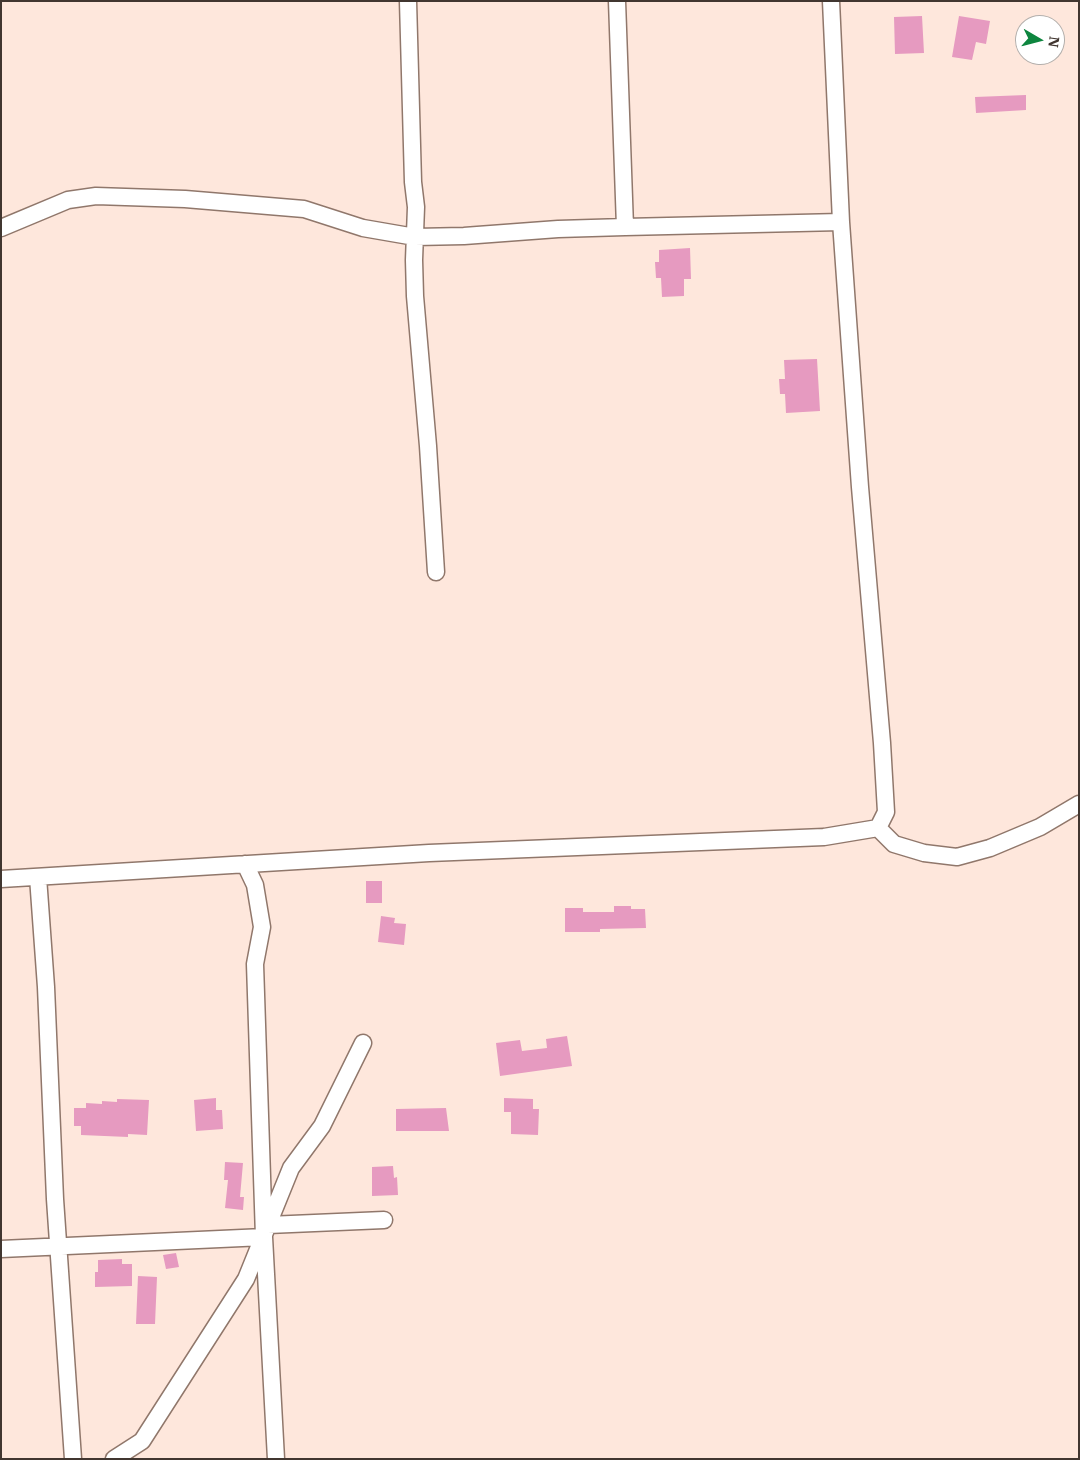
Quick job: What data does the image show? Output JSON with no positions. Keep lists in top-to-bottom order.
{
  "north": "right"
}
